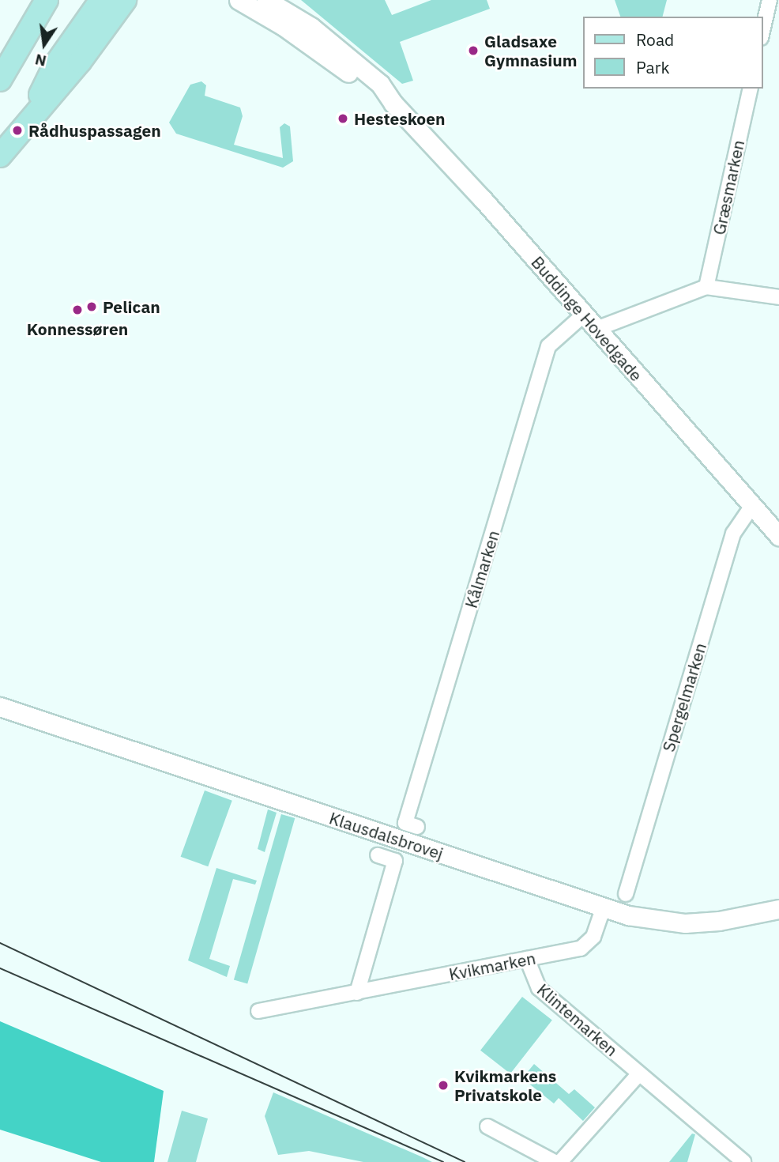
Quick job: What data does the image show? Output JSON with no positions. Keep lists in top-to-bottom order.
{
  "streets": {
    "street": [
      "Græsmarken",
      "Buddinge Hovedgade",
      "Kålmarken",
      "Spergelmarken",
      "Klausdalsbrovej",
      "Kvikmarken",
      "Klintemarken"
    ]
  },
  "crossings": [
    ["Buddinge Hovedgade", "Kålmarken"],
    ["Buddinge Hovedgade", "Spergelmarken"],
    ["Klausdalsbrovej", "Kvikmarken"],
    ["Kvikmarken", "Klintemarken"]
  ],
  "places": [
    "Gladsaxe Gymnasium",
    "Hesteskoen",
    "Rådhuspassagen",
    "Pelican",
    "Konnessøren",
    "Kvikmarkens Privatskole"
  ],
  "legend": ["Road", "Park"],
  "north": "bottom"
}
